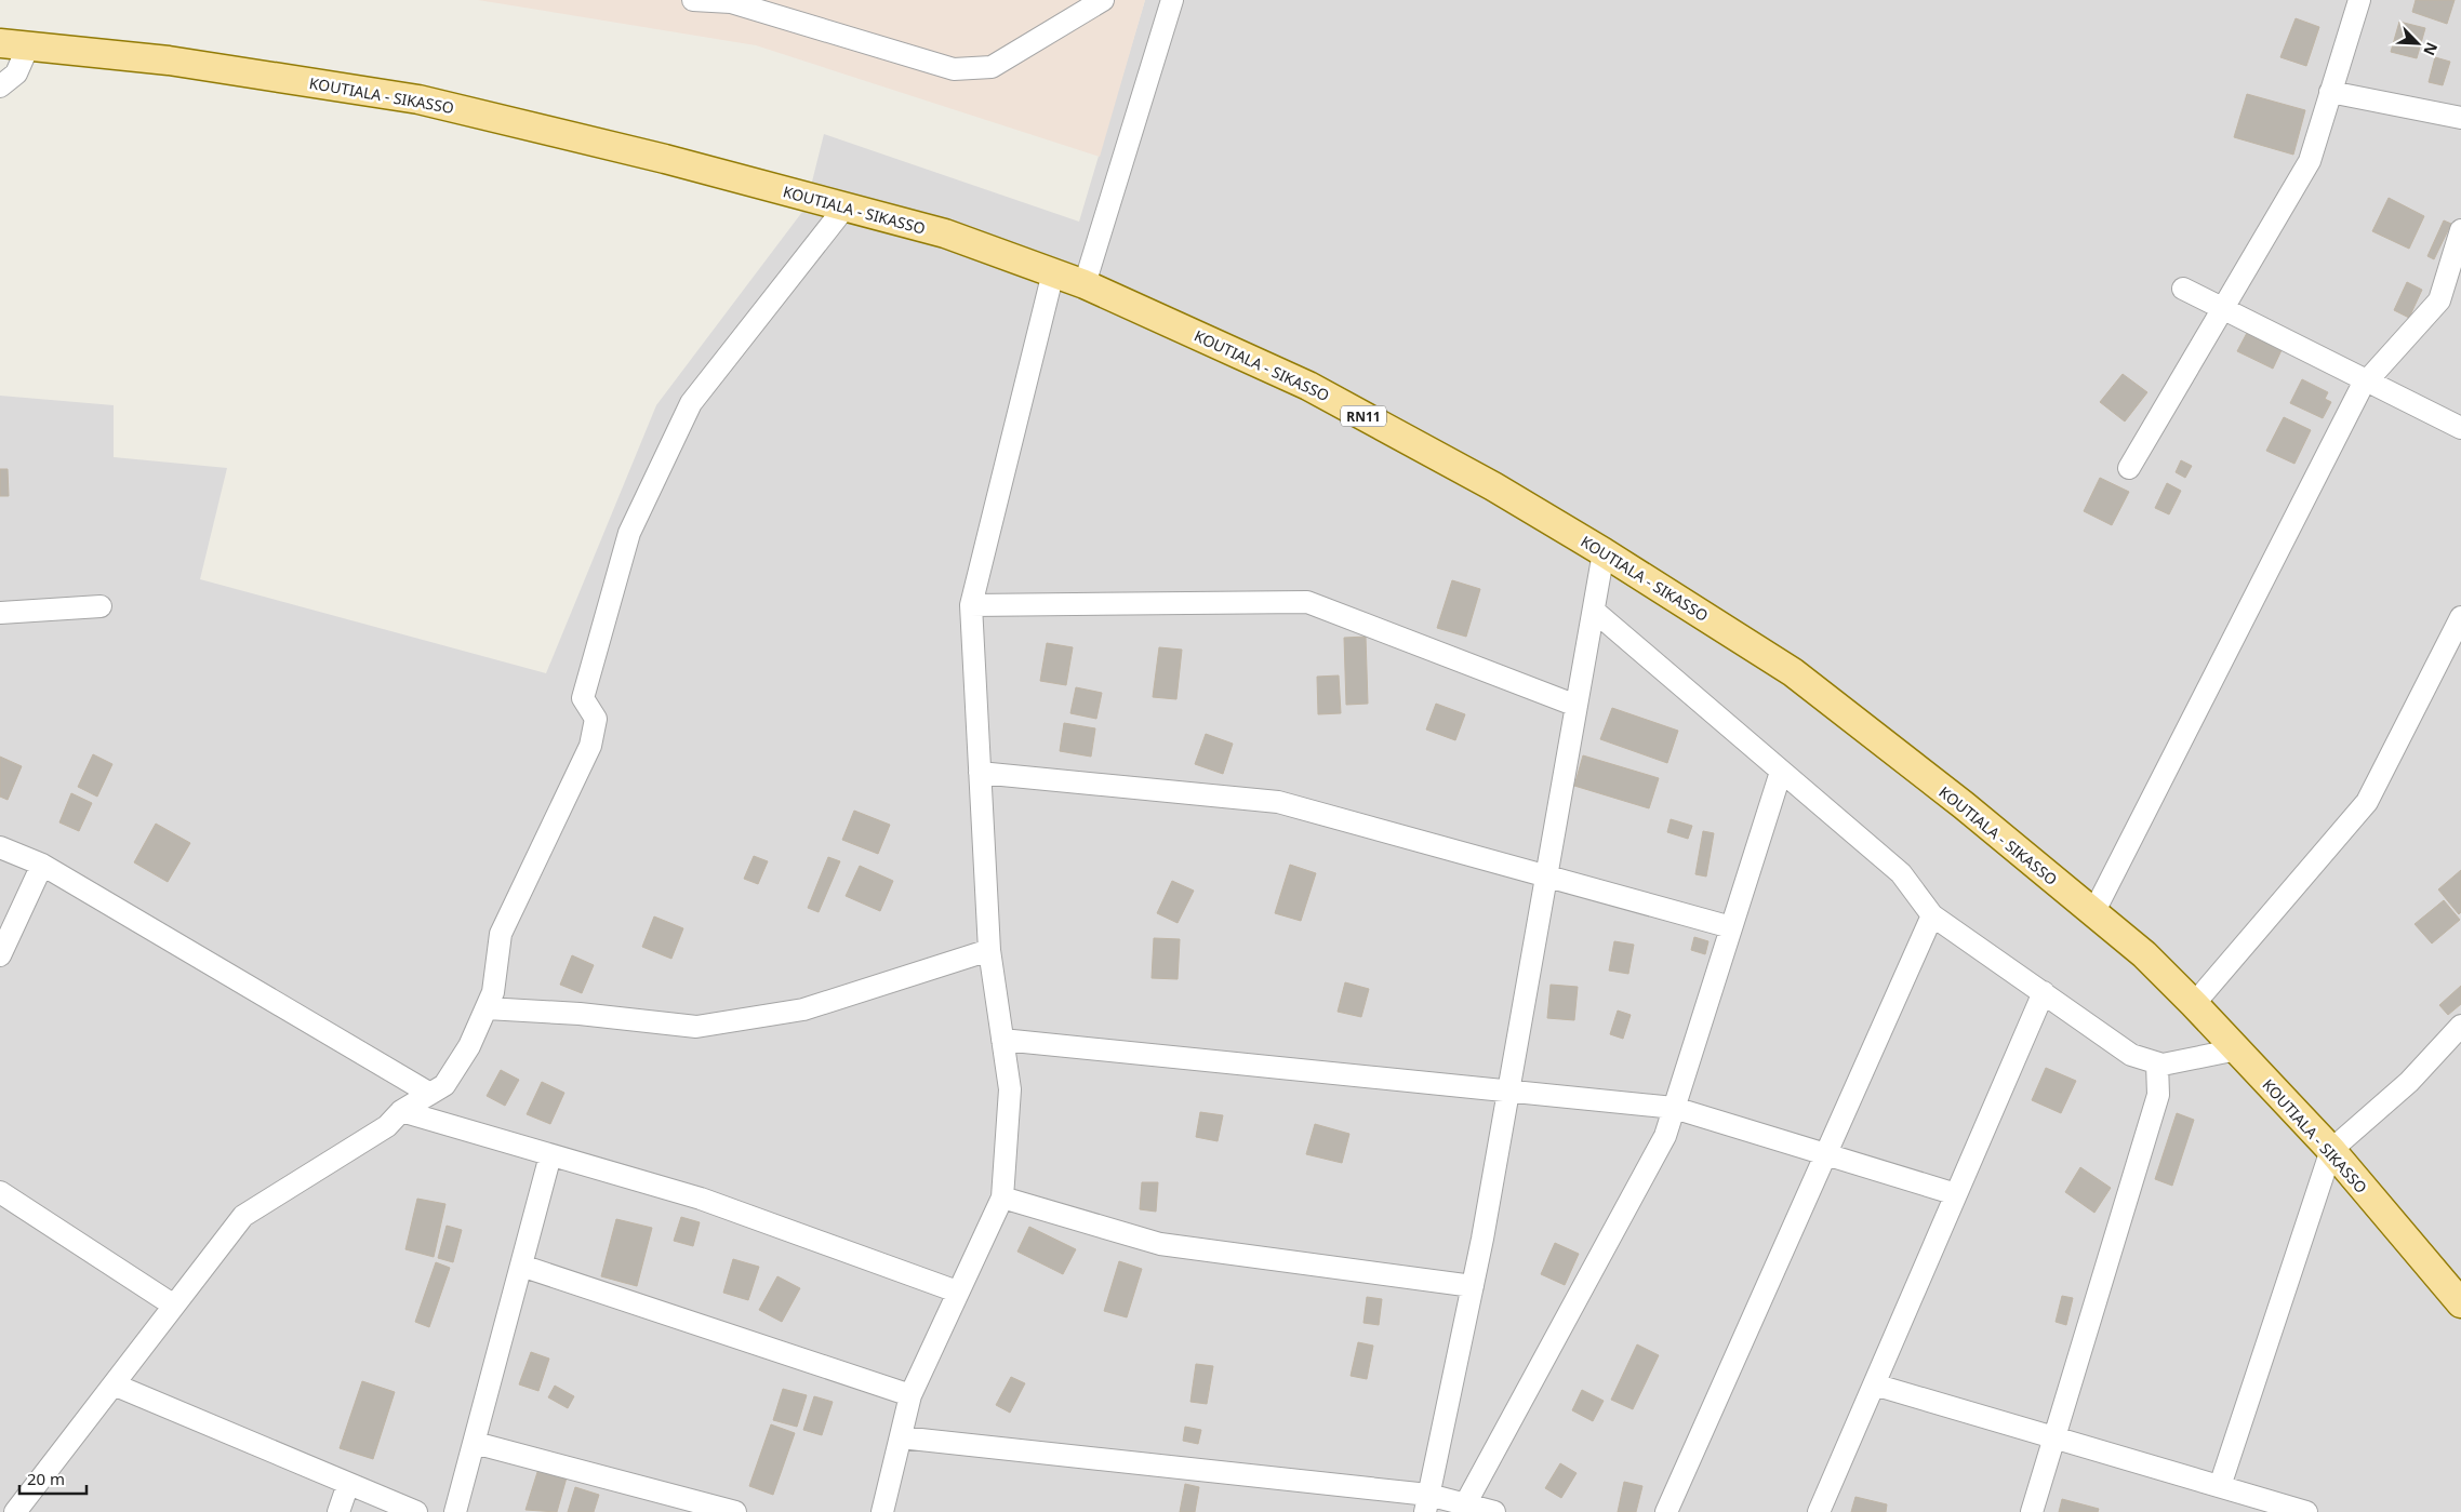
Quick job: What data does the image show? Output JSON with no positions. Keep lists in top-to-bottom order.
{
  "streets": {
    "main road": ["KOUTIALA - SIKASSO", "RN11"]
  },
  "scale_bar": "20 m",
  "north": "bottom right"
}
